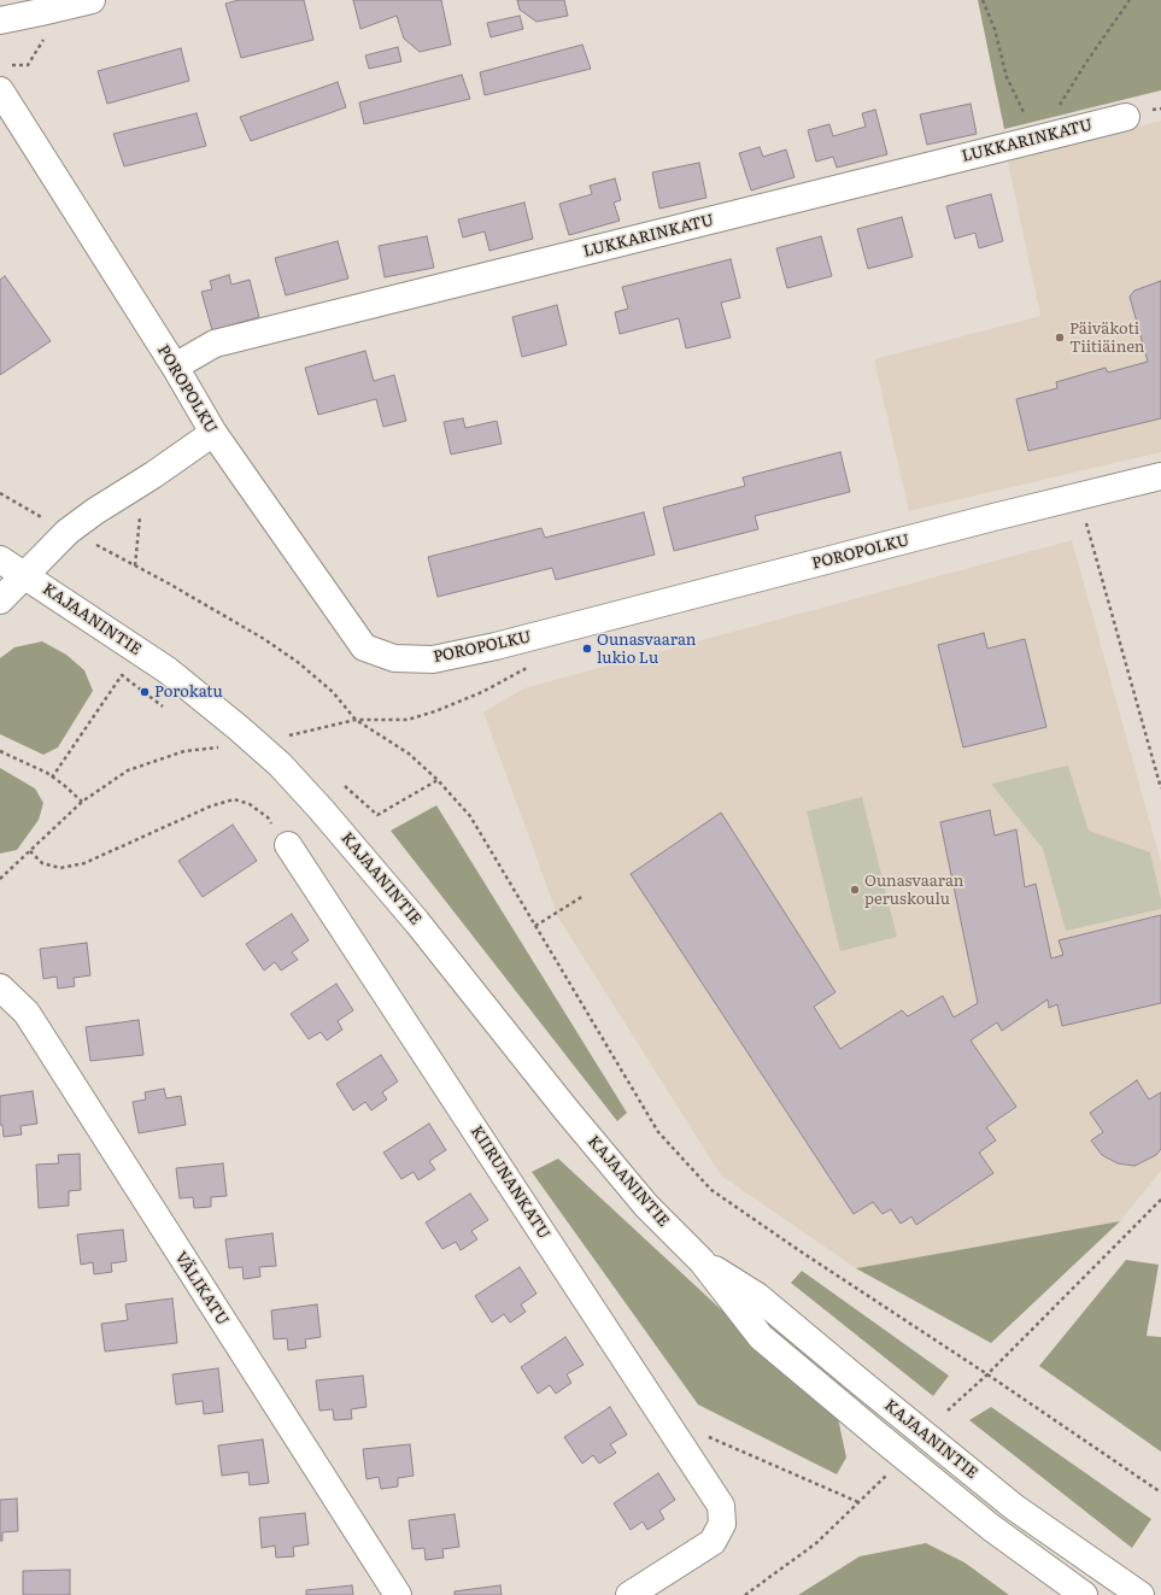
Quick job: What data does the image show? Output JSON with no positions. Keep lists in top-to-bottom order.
{
  "streets": {
    "street": [
      "LUKKARINKATU",
      "POROPOLKU",
      "KAJAANINTIE",
      "KIIRUNANKATU",
      "VÄLIKATU"
    ]
  },
  "crossings": [
    ["LUKKARINKATU", "POROPOLKU"]
  ],
  "places": [
    "Päiväkoti Tiitiäinen",
    "Ounasvaaran lukio Lu",
    "Porokatu",
    "Ounasvaaran peruskoulu"
  ]
}
